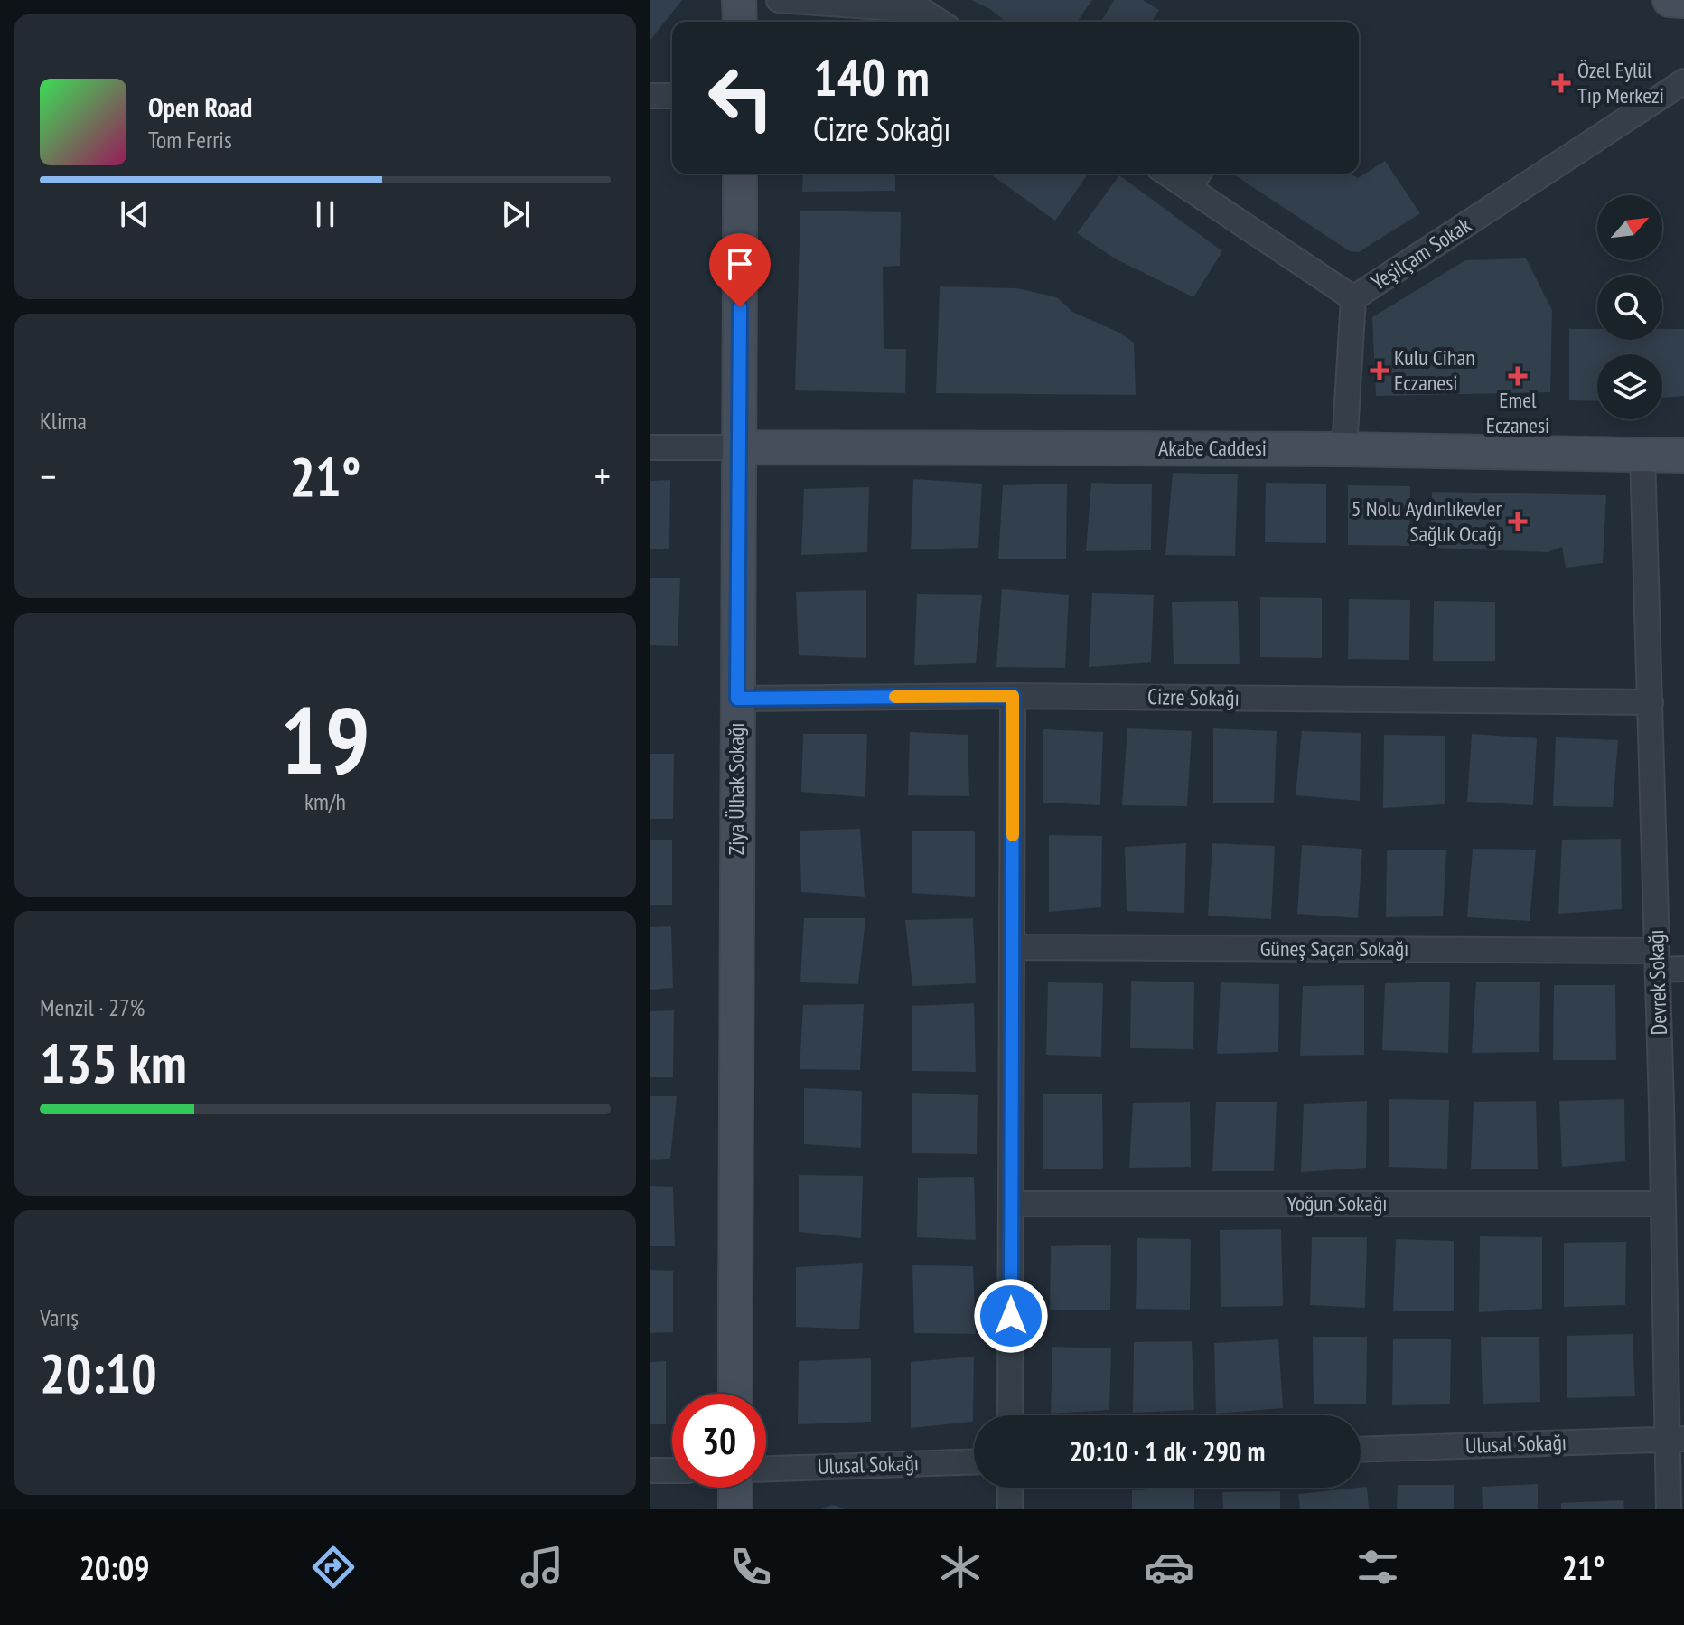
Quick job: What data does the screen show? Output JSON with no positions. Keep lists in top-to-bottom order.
{
  "streets": {
    "street": [
      "Yeşilçam Sokak",
      "Akabe Caddesi",
      "Cizre Sokağı",
      "Ziya Ülhak Sokağı",
      "Güneş Saçan Sokağı",
      "Devrek Sokağı",
      "Yoğun Sokağı",
      "Ulusal Sokağı"
    ]
  },
  "crossings": [
    ["Akabe Caddesi", "Ziya Ülhak Sokağı"],
    ["Akabe Caddesi", "Devrek Sokağı"],
    ["Cizre Sokağı", "Ziya Ülhak Sokağı"],
    ["Cizre Sokağı", "Devrek Sokağı"],
    ["Güneş Saçan Sokağı", "Devrek Sokağı"],
    ["Devrek Sokağı", "Yoğun Sokağı"],
    ["Devrek Sokağı", "Ulusal Sokağı"]
  ],
  "places": {
    "health": [
      "Özel Eylül Tıp Merkezi",
      "Kulu Cihan Eczanesi",
      "Emel Eczanesi",
      "5 Nolu Aydınlıkevler Sağlık Ocağı"
    ]
  },
  "north": "top right",
  "page": {
    "turn": ["140 m", "Cizre Sokağı"],
    "song": ["Open Road", "Tom Ferris"],
    "tile": [
      "Klima",
      ["19", "km/h"],
      ["Menzil · 27%", "135 km"],
      ["Varış", "20:10"]
    ],
    "heat": ["−", "21°", "+"],
    "limit": "30",
    "trip": "20:10 · 1 dk · 290 m",
    "tabs": ["20:09", "21°"]
  }
}
